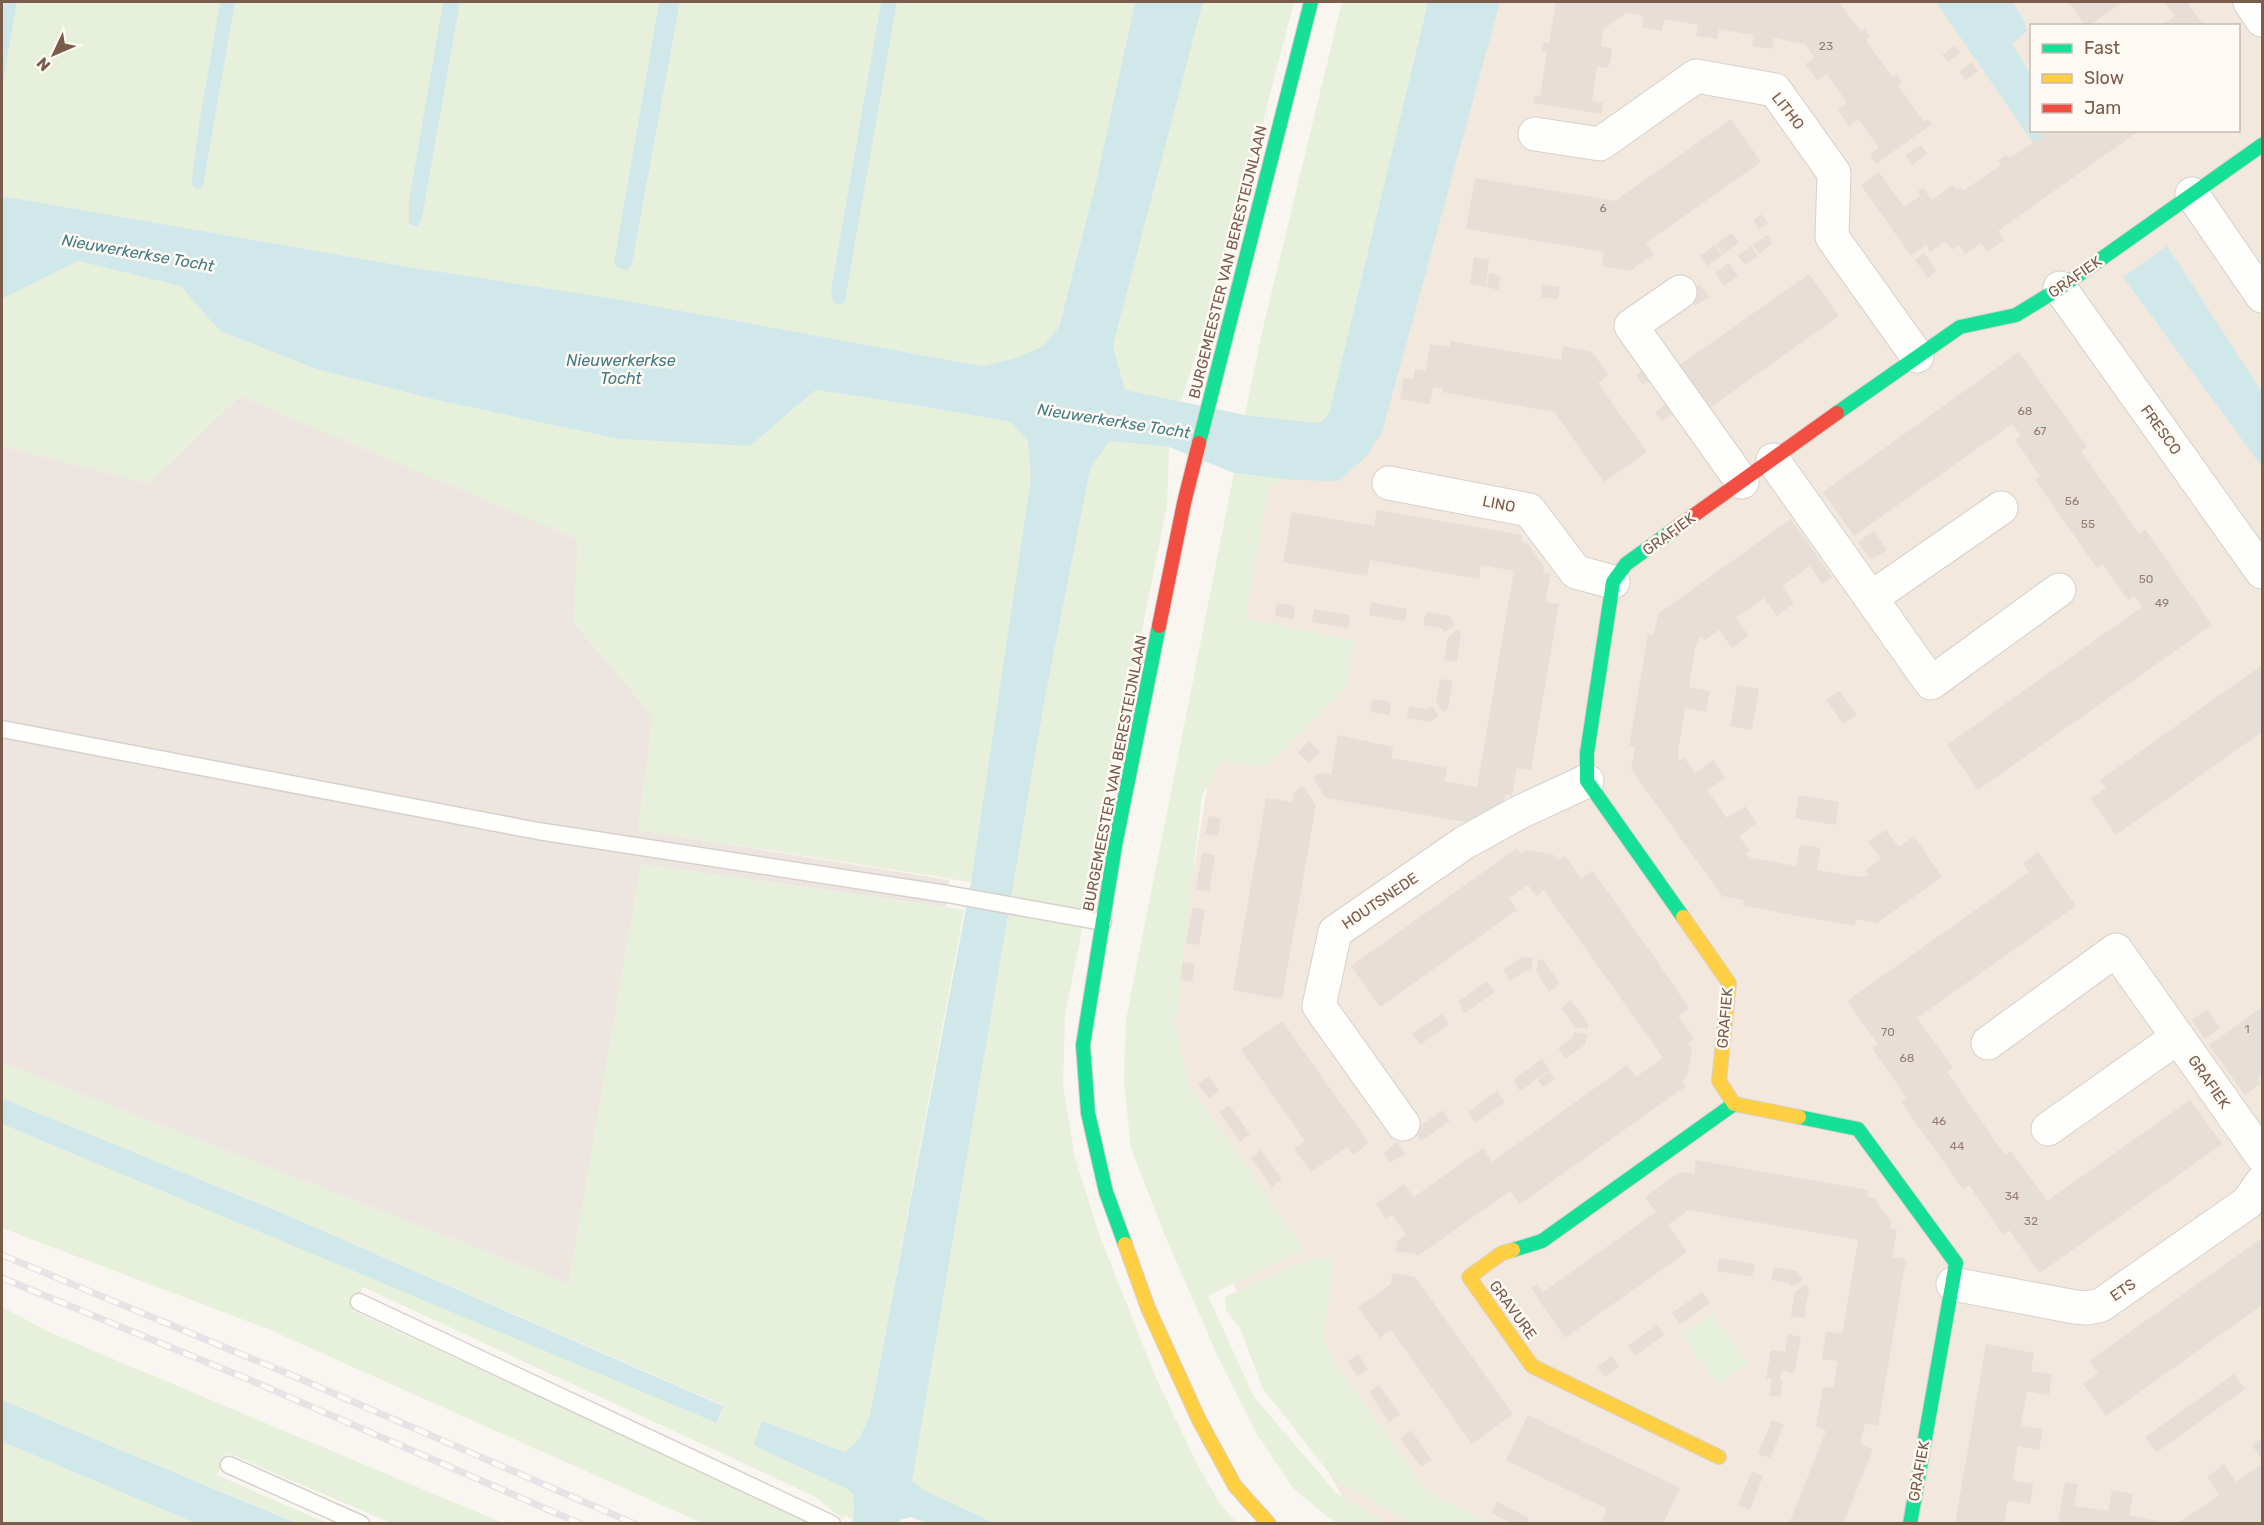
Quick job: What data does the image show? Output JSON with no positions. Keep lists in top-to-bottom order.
{
  "streets": {
    "street": [
      "LITHO",
      "BURGEMEESTER VAN BERESTEIJNLAAN",
      "GRAFIEK",
      "FRESCO",
      "LINO",
      "HOUTSNEDE",
      "ETS",
      "GRAVURE"
    ]
  },
  "crossings": [
    ["LITHO", "GRAFIEK"],
    ["GRAFIEK", "FRESCO"],
    ["GRAFIEK", "LINO"],
    ["GRAFIEK", "HOUTSNEDE"],
    ["GRAFIEK", "ETS"],
    ["GRAFIEK", "GRAVURE"]
  ],
  "water": ["Nieuwerkerkse Tocht"],
  "house_numbers": [
    "23",
    "6",
    "68",
    "67",
    "56",
    "55",
    "50",
    "49",
    "1",
    "70",
    "68",
    "46",
    "44",
    "34",
    "32"
  ],
  "legend": ["Fast", "Slow", "Jam"],
  "north": "bottom left"
}
